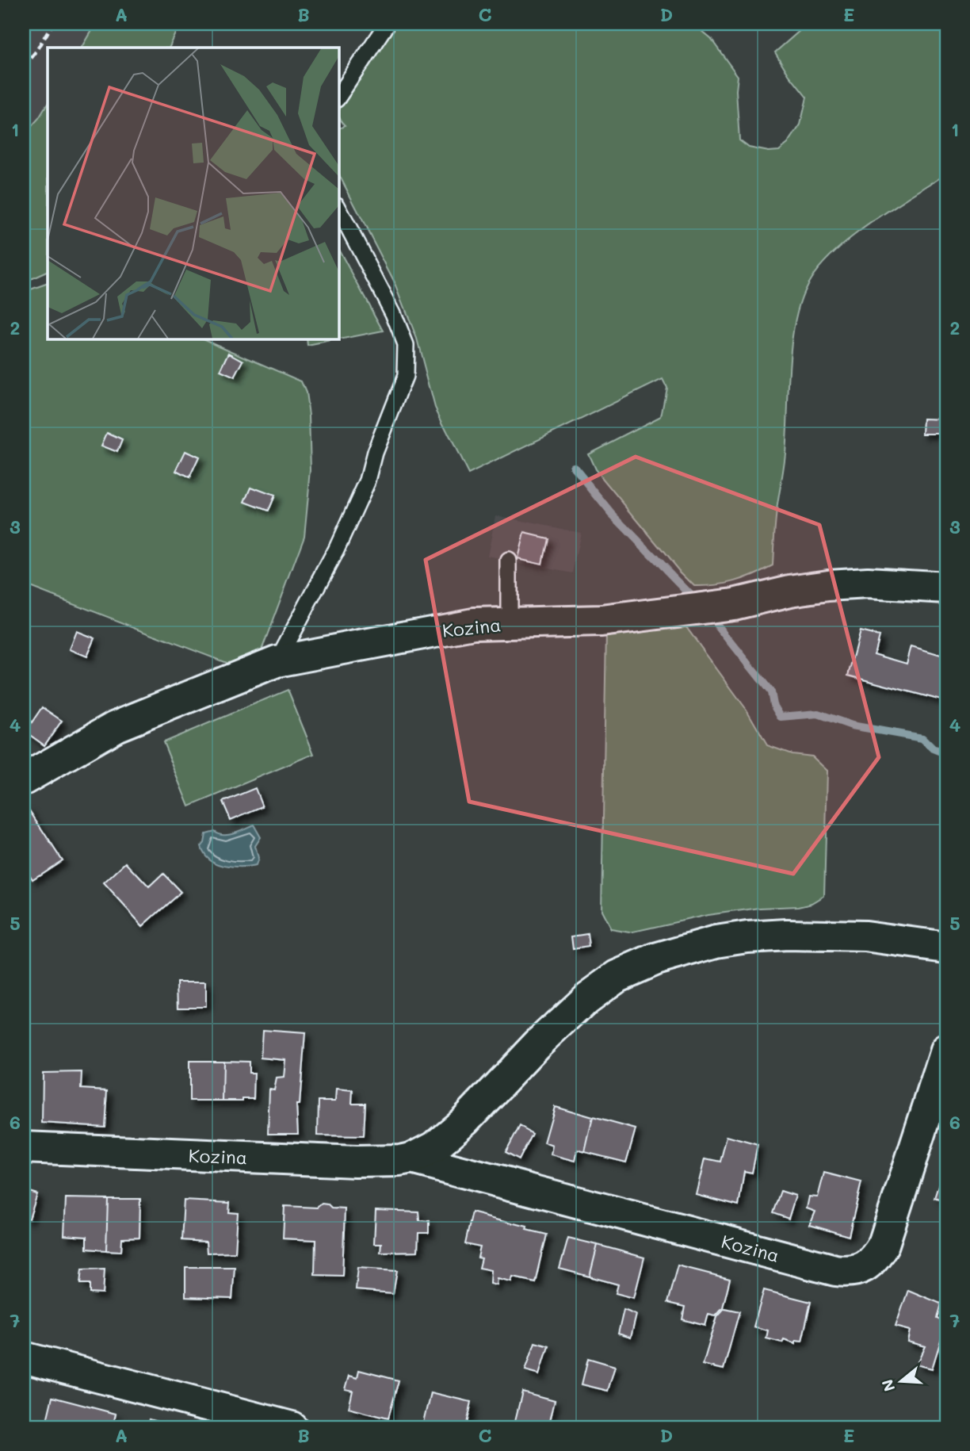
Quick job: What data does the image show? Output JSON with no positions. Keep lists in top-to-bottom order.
{
  "streets": {
    "street": ["Kozina"]
  },
  "north": "left",
  "grid": {
    "columns": [
      "A",
      "B",
      "C",
      "D",
      "E"
    ],
    "rows": [
      "1",
      "2",
      "3",
      "4",
      "5",
      "6",
      "7"
    ]
  }
}
